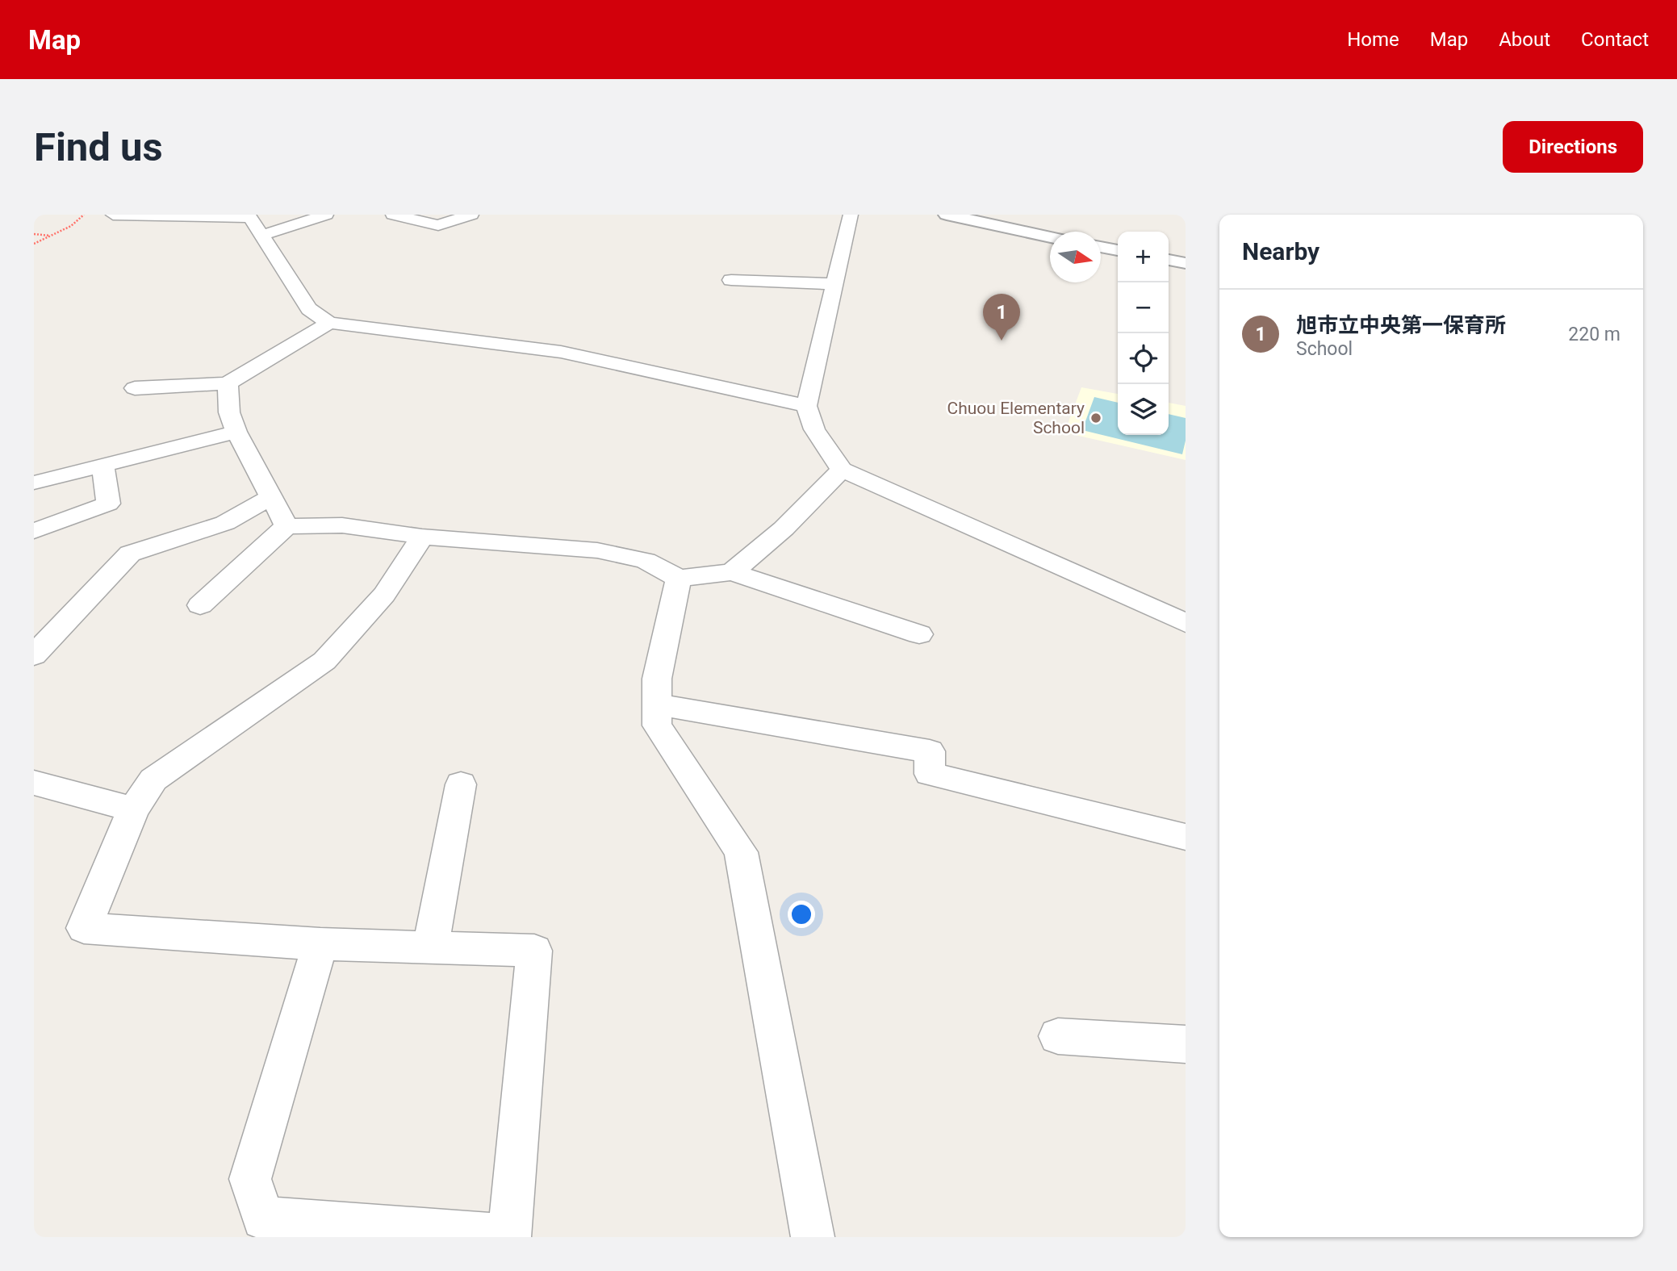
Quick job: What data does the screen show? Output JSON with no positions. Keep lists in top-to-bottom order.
{
  "places": ["Chuou Elementary School"],
  "north": "right",
  "page": {
    "header": "Map",
    "nav": [
      "Home",
      "Map",
      "About",
      "Contact"
    ],
    "buttons": "Directions",
    "title": "Find us",
    "heading": "Nearby",
    "map_buttons": ["+", "−"],
    "list": [
      {
        "mark": "1",
        "name": "旭市立中央第一保育所",
        "note": "School",
        "value": "220 m"
      }
    ],
    "pins": "1"
  }
}
